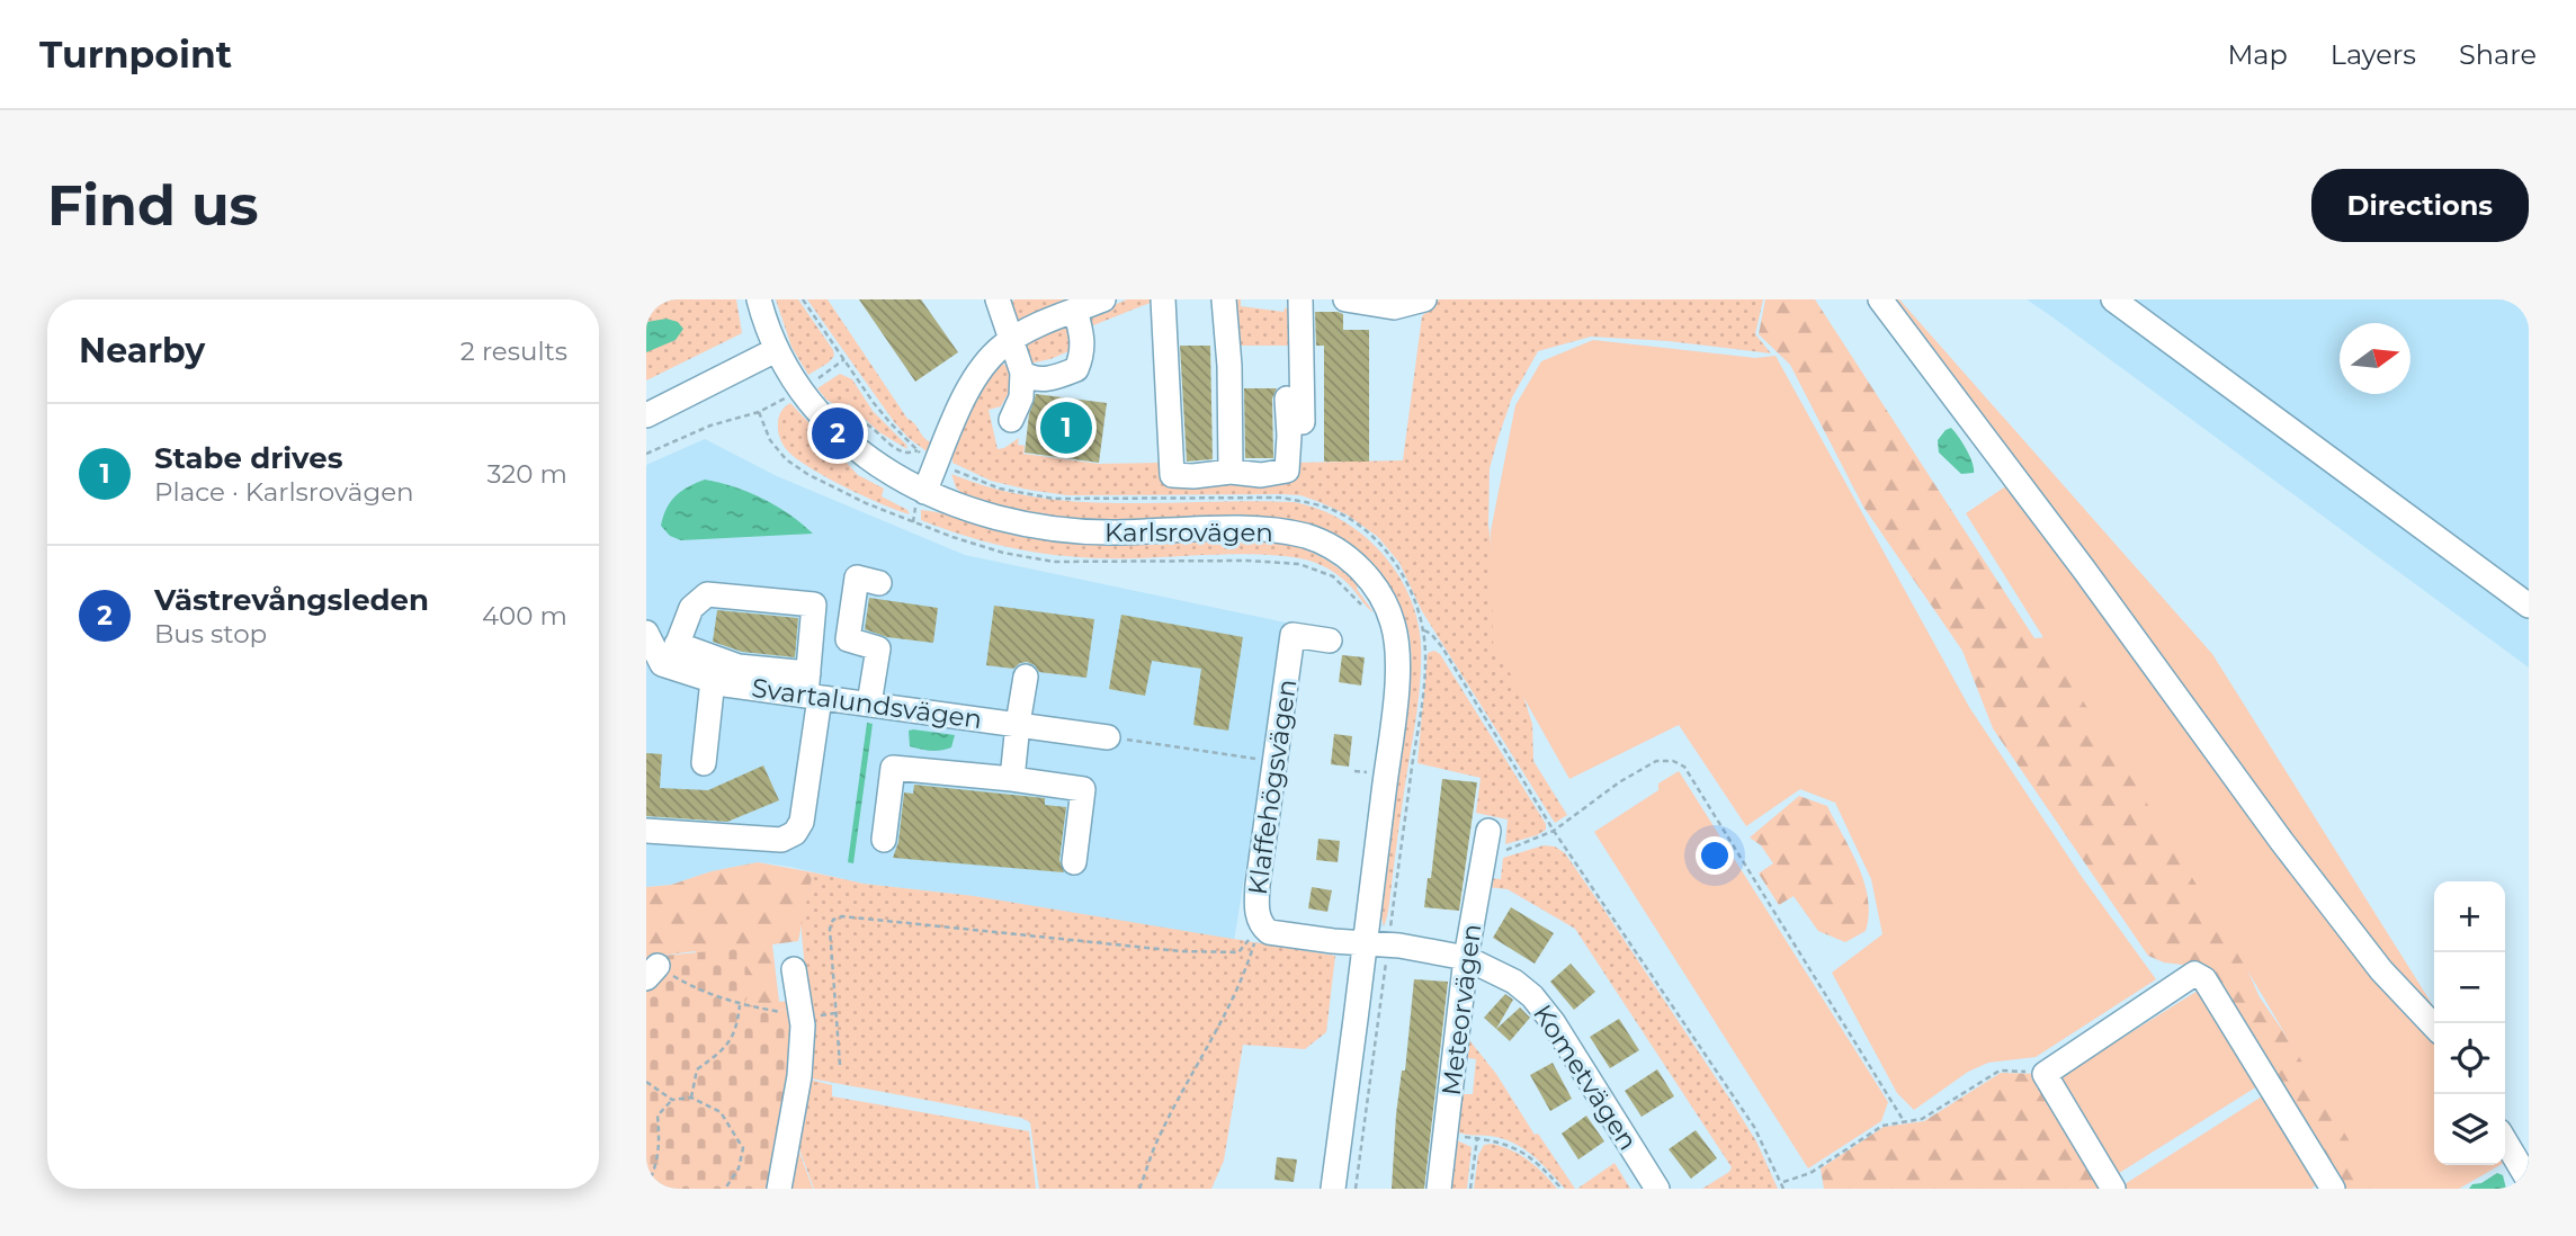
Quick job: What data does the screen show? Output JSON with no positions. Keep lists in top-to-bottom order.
{
  "streets": {
    "street": [
      "Karlsrovägen",
      "Svartalundsvägen",
      "Klaffehögsvägen",
      "Meteorvägen",
      "Kometvägen"
    ]
  },
  "crossings": [
    ["Karlsrovägen", "Klaffehögsvägen"],
    ["Karlsrovägen", "Kometvägen"],
    ["Klaffehögsvägen", "Kometvägen"],
    ["Meteorvägen", "Kometvägen"]
  ],
  "north": "right",
  "page": {
    "header": "Turnpoint",
    "nav": ["Map", "Layers", "Share"],
    "buttons": "Directions",
    "title": "Find us",
    "heading": ["Nearby", "2 results"],
    "pins": ["1", "2"],
    "list": [
      {
        "mark": "1",
        "name": "Stabe drives",
        "note": "Place · Karlsrovägen",
        "value": "320 m"
      },
      {
        "mark": "2",
        "name": "Västrevångsleden",
        "note": "Bus stop",
        "value": "400 m"
      }
    ],
    "map_buttons": ["+", "−"]
  }
}
